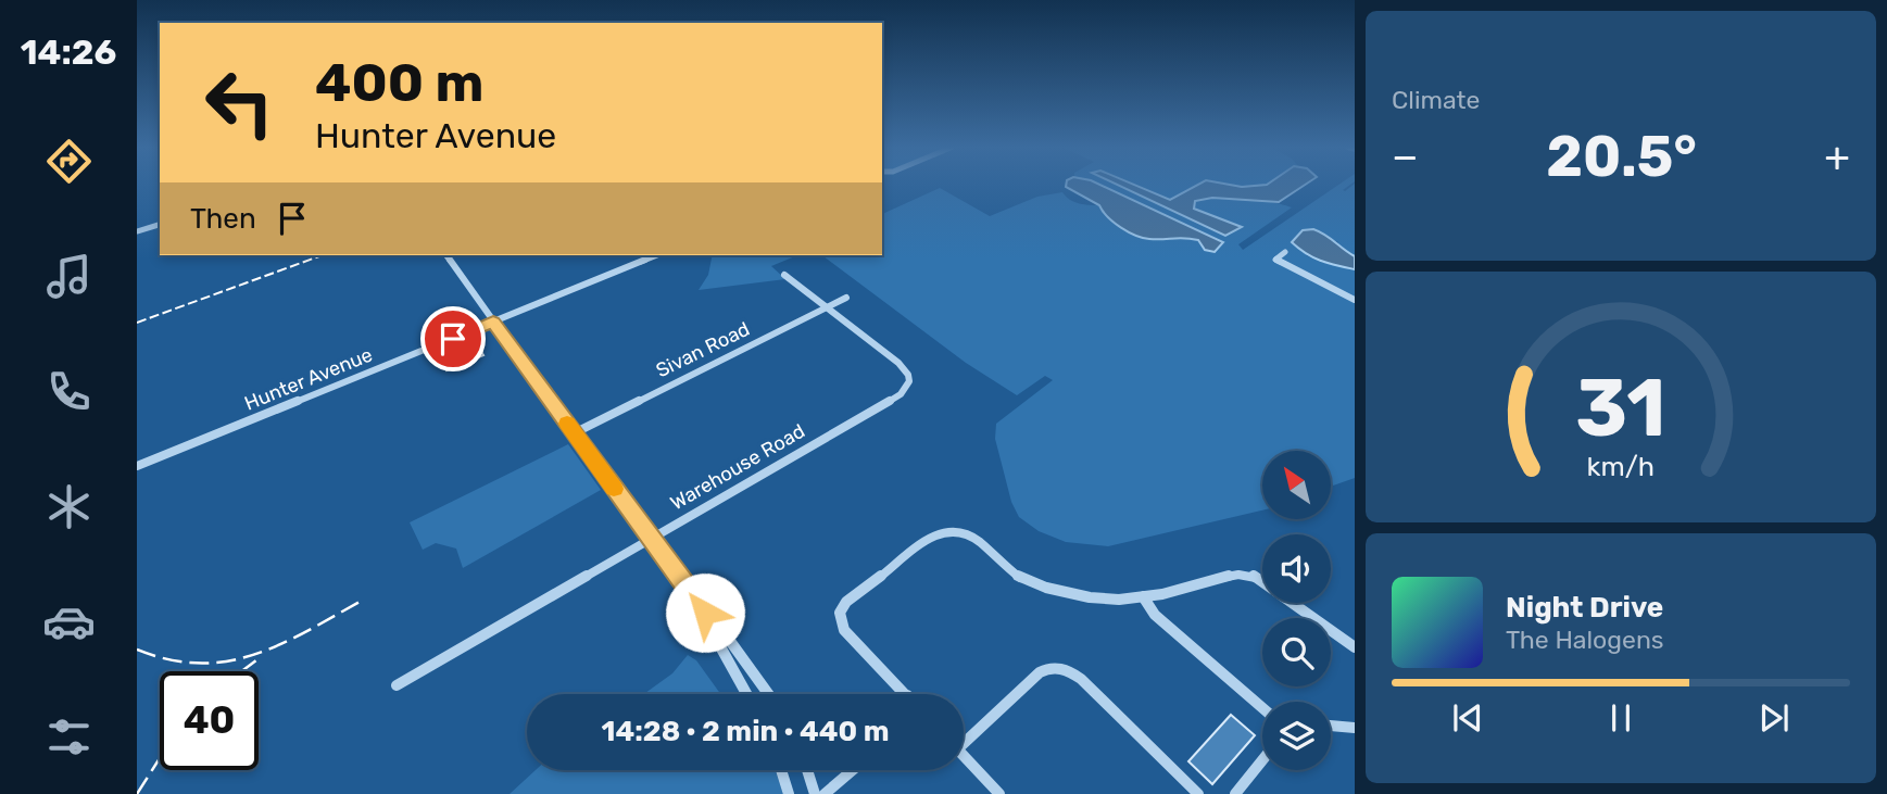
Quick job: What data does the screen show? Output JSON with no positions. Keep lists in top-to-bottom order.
{
  "streets": {
    "street": ["Sivan Road", "Hunter Avenue", "Warehouse Road"]
  },
  "crossings": [
    ["Sivan Road", "Warehouse Road"]
  ],
  "north": "top left",
  "page": {
    "tabs": "14:26",
    "tile": "Climate",
    "turn": ["400 m", "Hunter Avenue"],
    "heat": ["−", "20.5°", "+"],
    "then": "Then",
    "song": ["Night Drive", "The Halogens"],
    "limit": "40",
    "trip": "14:28 · 2 min · 440 m",
    "gauge": ["31", "km/h"]
  }
}
